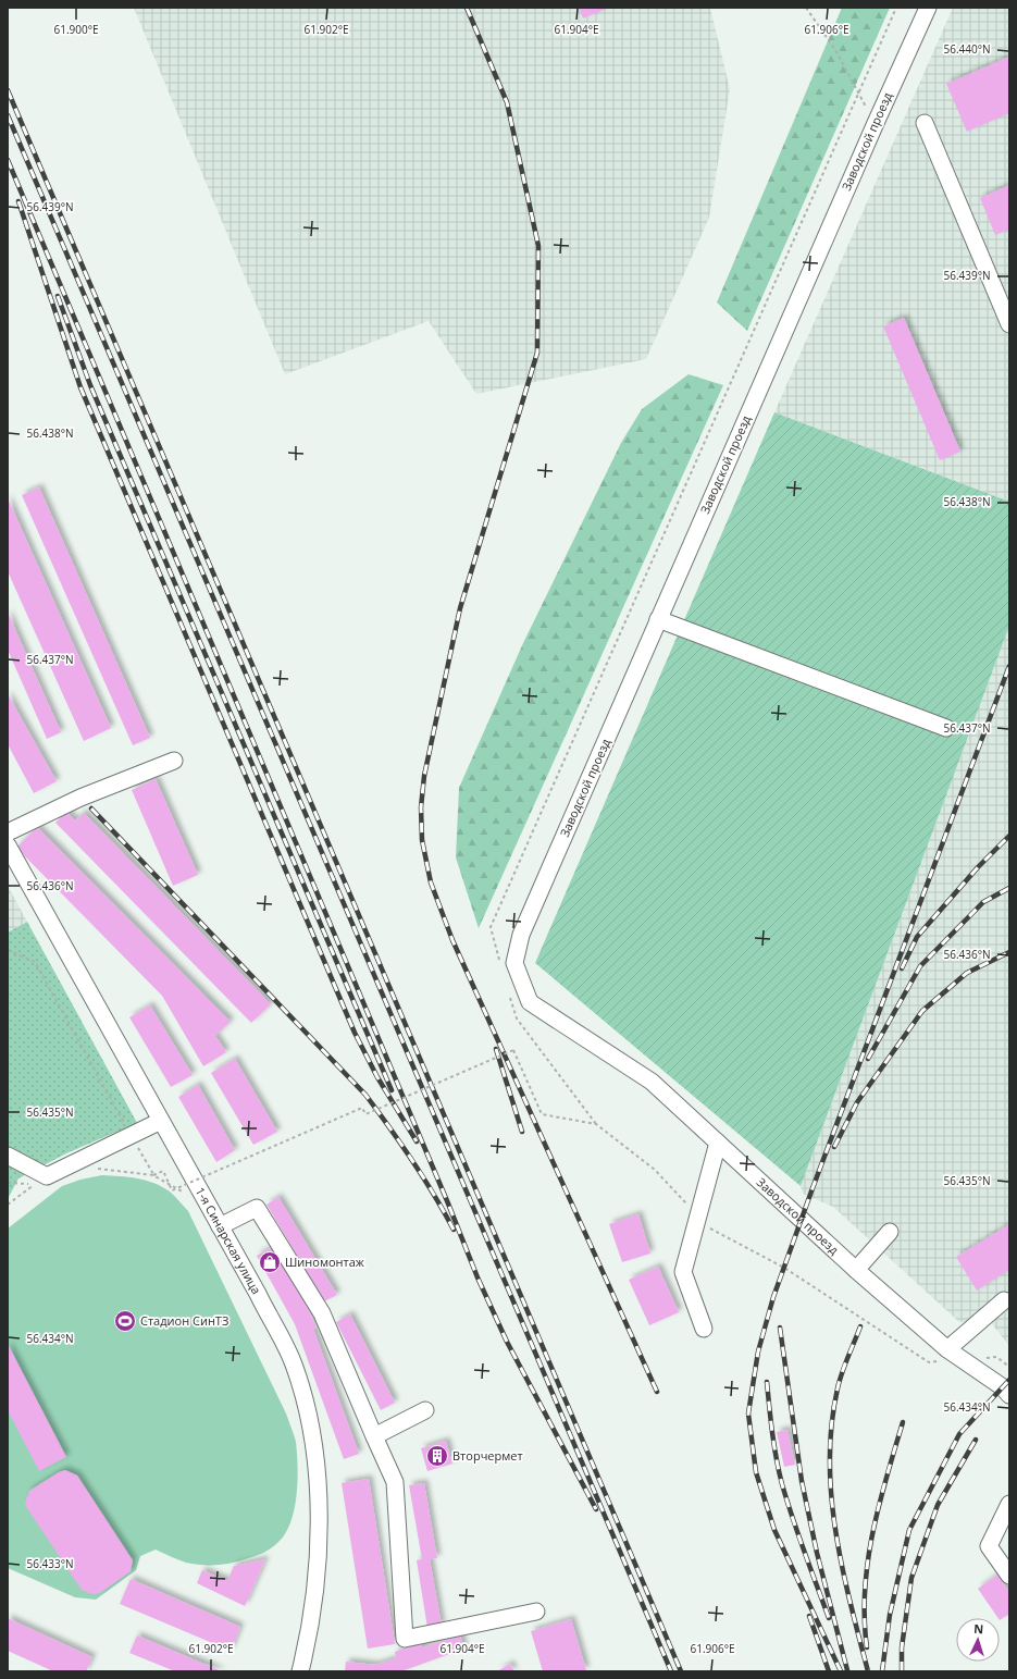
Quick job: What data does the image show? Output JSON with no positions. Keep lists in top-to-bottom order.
{
  "streets": {
    "street": ["Заводской проезд", "1-я Синарская улица"]
  },
  "places": {
    "shop": ["Шиномонтаж"],
    "sports": ["Стадион СинТЗ"],
    "building": ["Вторчермет"]
  },
  "north": "top",
  "coordinates": [
    "61.900°E",
    "61.902°E",
    "61.904°E",
    "61.906°E",
    "56.440°N",
    "56.439°N",
    "56.438°N",
    "56.437°N",
    "56.436°N",
    "56.435°N",
    "56.434°N",
    "56.433°N"
  ]
}
